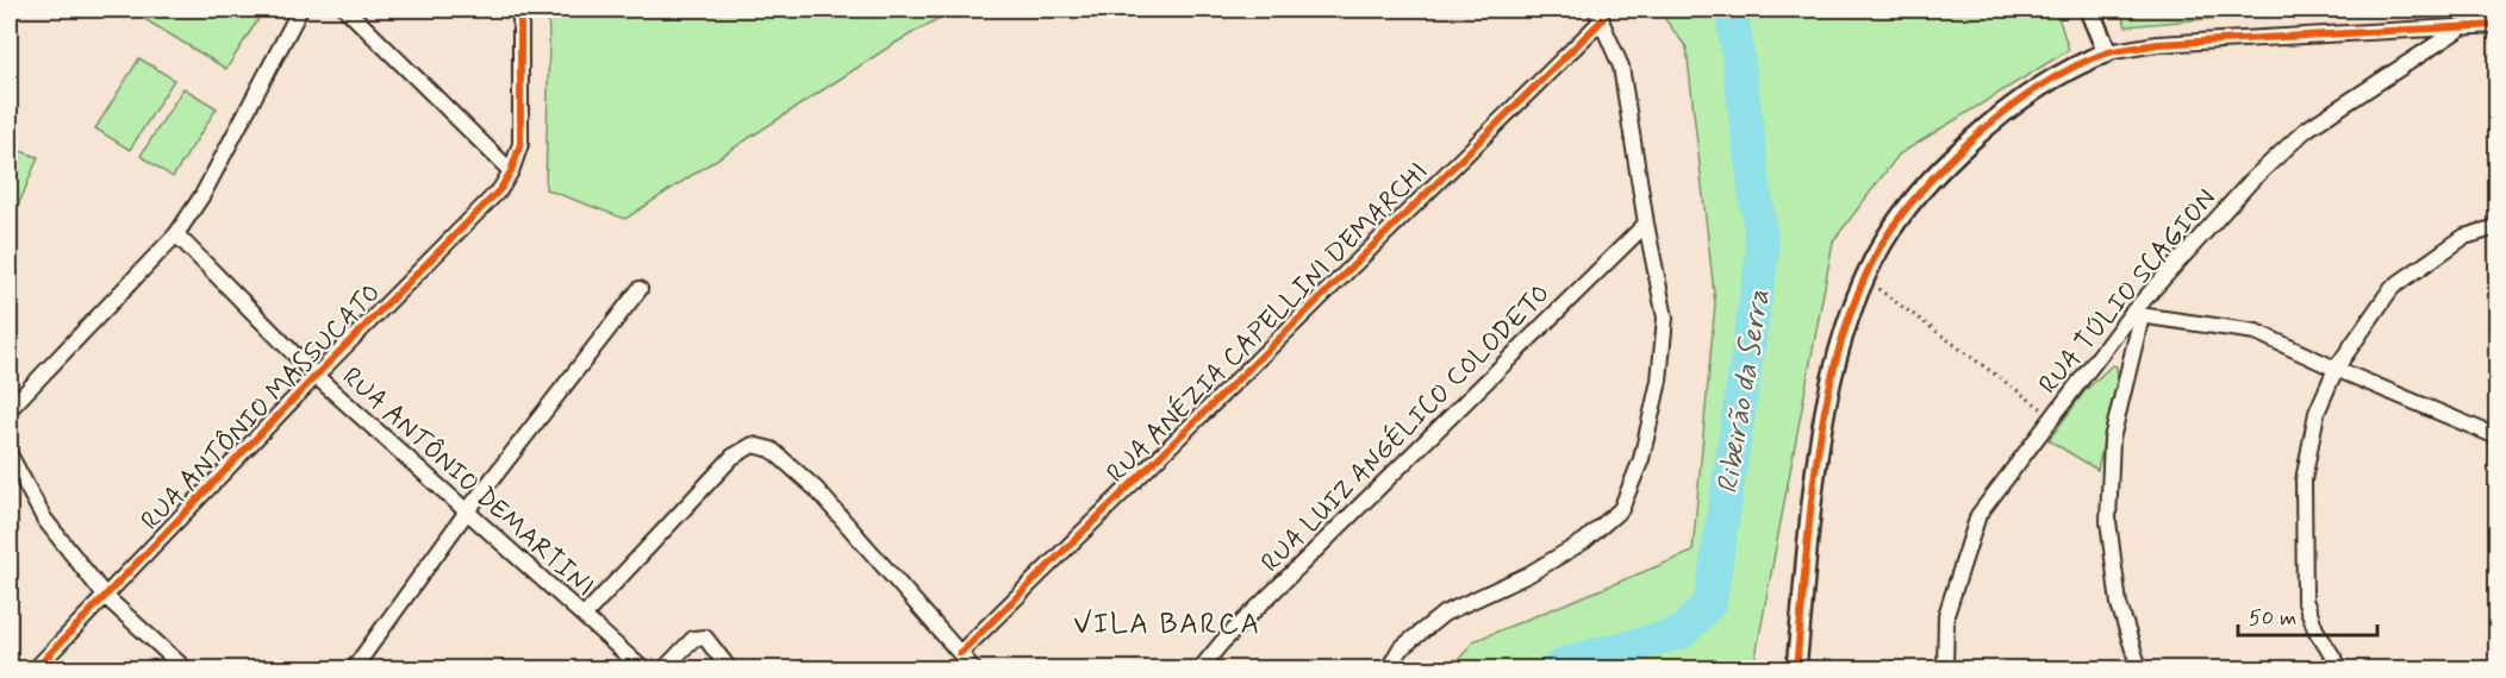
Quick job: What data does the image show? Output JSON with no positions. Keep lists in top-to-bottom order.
{
  "streets": {
    "street": [
      "RUA TÚLIO SCAGION",
      "RUA ANÉZIA CAPELLINI DEMARCHI",
      "RUA ANTÔNIO MASSUCATO",
      "RUA LUIZ ANGÉLICO COLODETO",
      "RUA ANTÔNIO DEMARTINI"
    ]
  },
  "crossings": [
    ["RUA ANTÔNIO MASSUCATO", "RUA ANTÔNIO DEMARTINI"]
  ],
  "districts": ["VILA BARCA"],
  "water": ["Ribeirão da Serra"],
  "scale_bar": "50 m"
}
